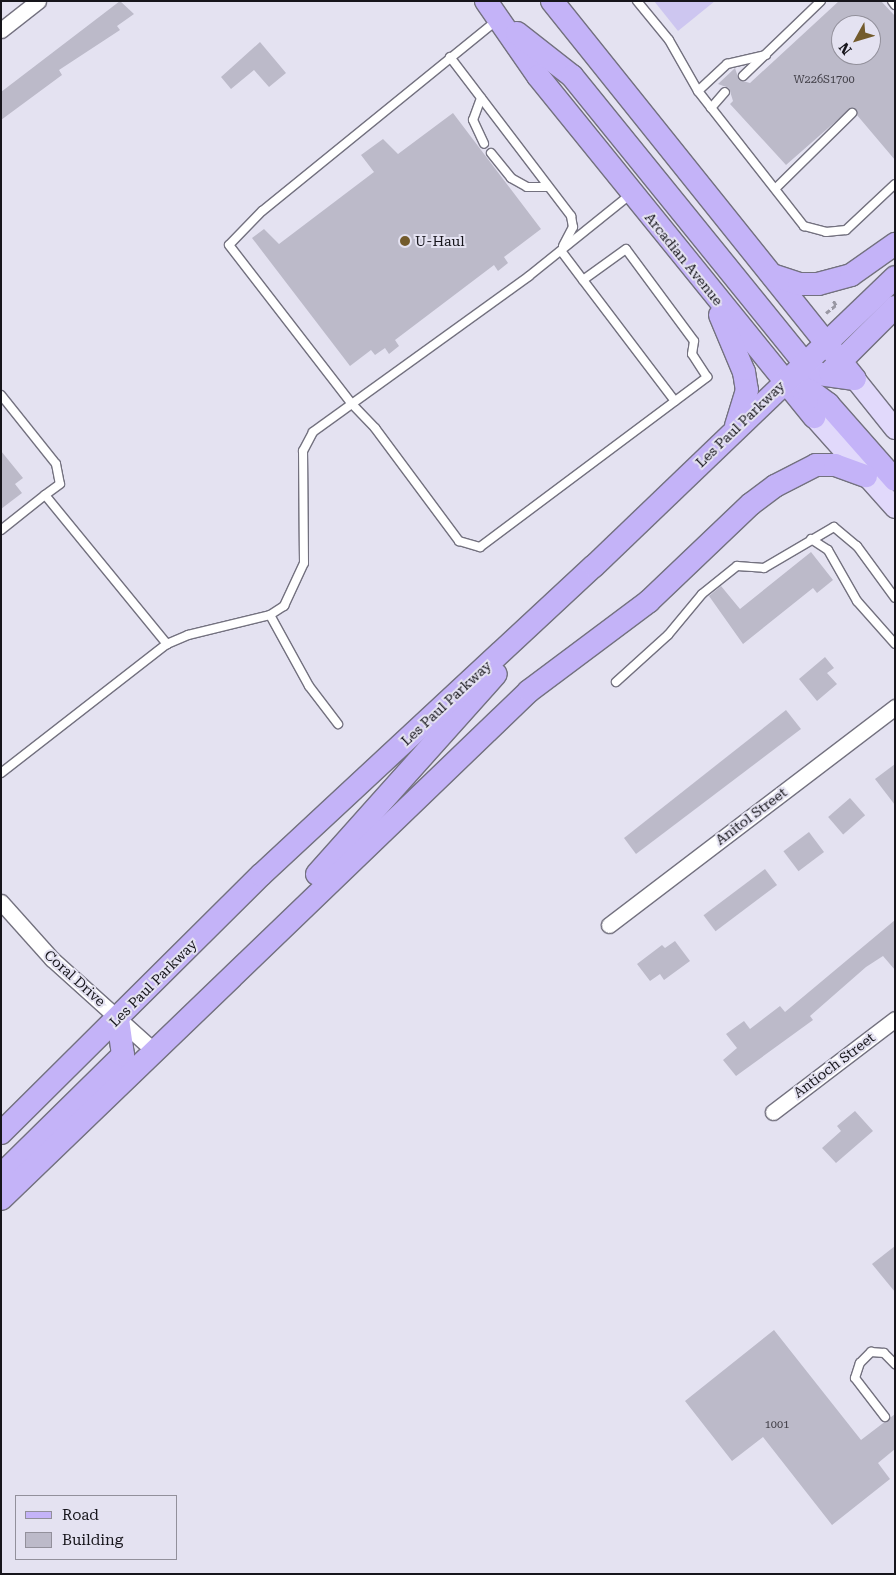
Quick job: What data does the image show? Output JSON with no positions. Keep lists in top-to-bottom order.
{
  "streets": {
    "main road": ["Arcadian Avenue", "Les Paul Parkway"],
    "street": ["Anitol Street", "Coral Drive", "Antioch Street"]
  },
  "crossings": [
    ["Arcadian Avenue", "Les Paul Parkway"],
    ["Les Paul Parkway", "Coral Drive"]
  ],
  "places": ["U-Haul"],
  "house_numbers": ["W226S1700", "1001"],
  "legend": ["Road", "Building"],
  "north": "bottom left"
}
